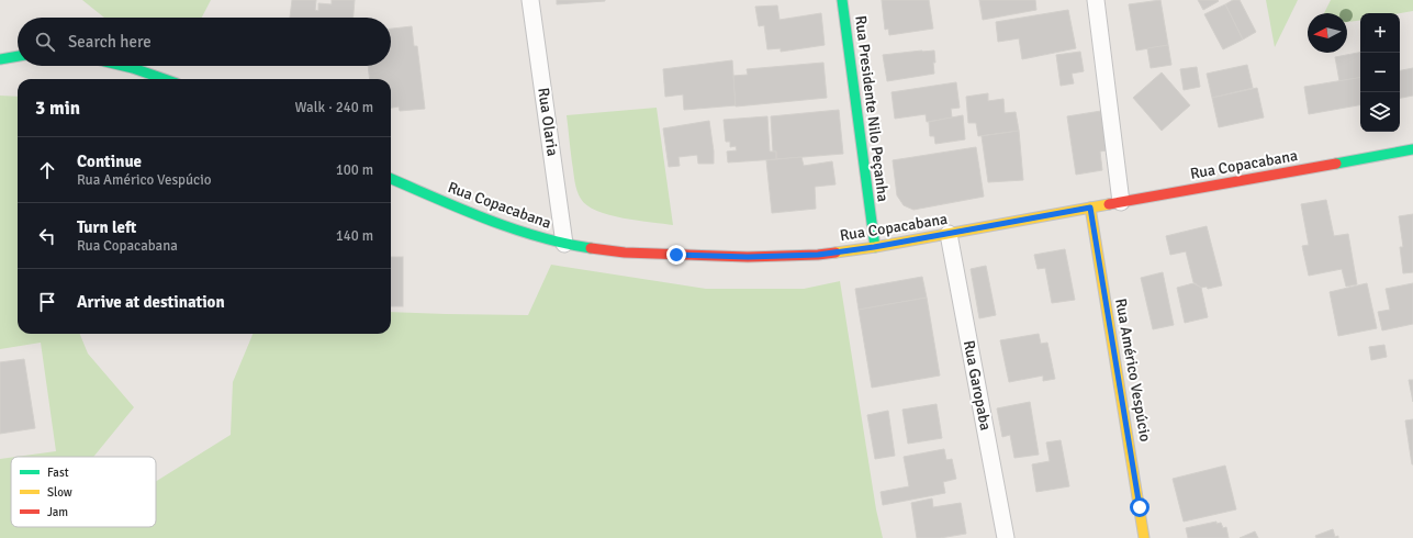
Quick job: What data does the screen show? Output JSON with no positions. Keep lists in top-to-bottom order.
{
  "streets": {
    "main road": ["Rua Presidente Nilo Peçanha", "Rua Copacabana", "Rua Américo Vespúcio"],
    "street": ["Rua Olaria", "Rua Garopaba"]
  },
  "crossings": [
    ["Rua Presidente Nilo Peçanha", "Rua Copacabana"],
    ["Rua Olaria", "Rua Copacabana"],
    ["Rua Copacabana", "Rua Américo Vespúcio"],
    ["Rua Copacabana", "Rua Garopaba"]
  ],
  "legend": ["Fast", "Slow", "Jam"],
  "north": "left",
  "page": {
    "map_buttons": ["+", "−"],
    "search": "Search here",
    "heading": ["3 min", "Walk · 240 m"],
    "list": [
      ["Continue", "Rua Américo Vespúcio", "100 m"],
      ["Turn left", "Rua Copacabana", "140 m"],
      "Arrive at destination"
    ]
  }
}
